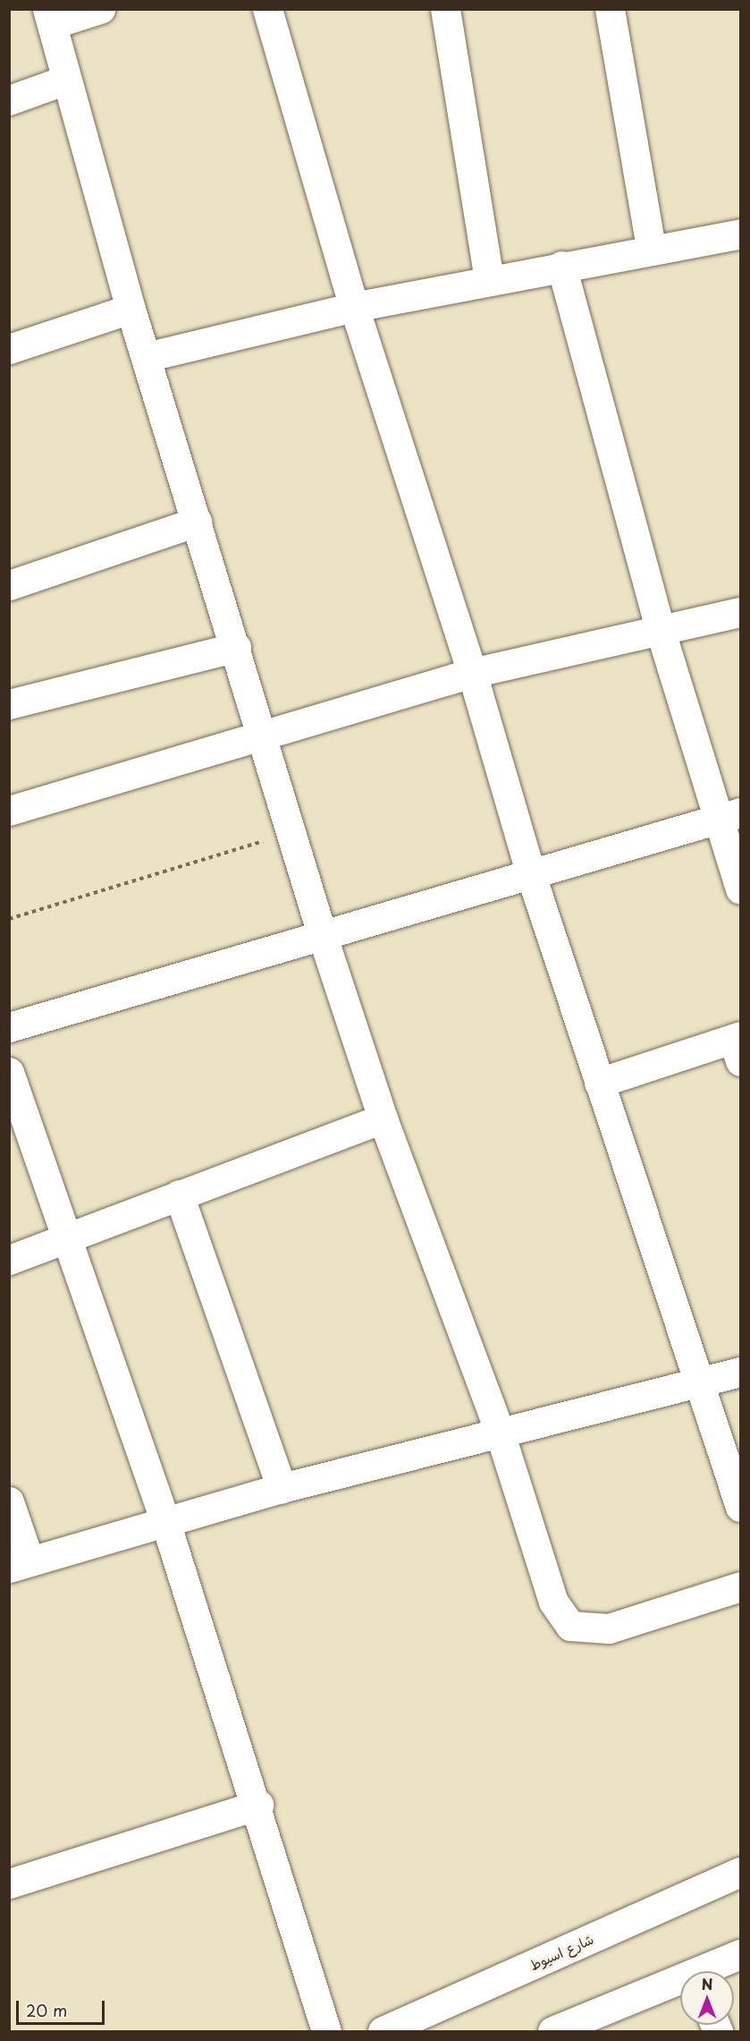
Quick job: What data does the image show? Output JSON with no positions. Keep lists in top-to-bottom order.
{
  "streets": {
    "street": ["شارع اسيوط"]
  },
  "scale_bar": "20 m",
  "north": "top"
}
